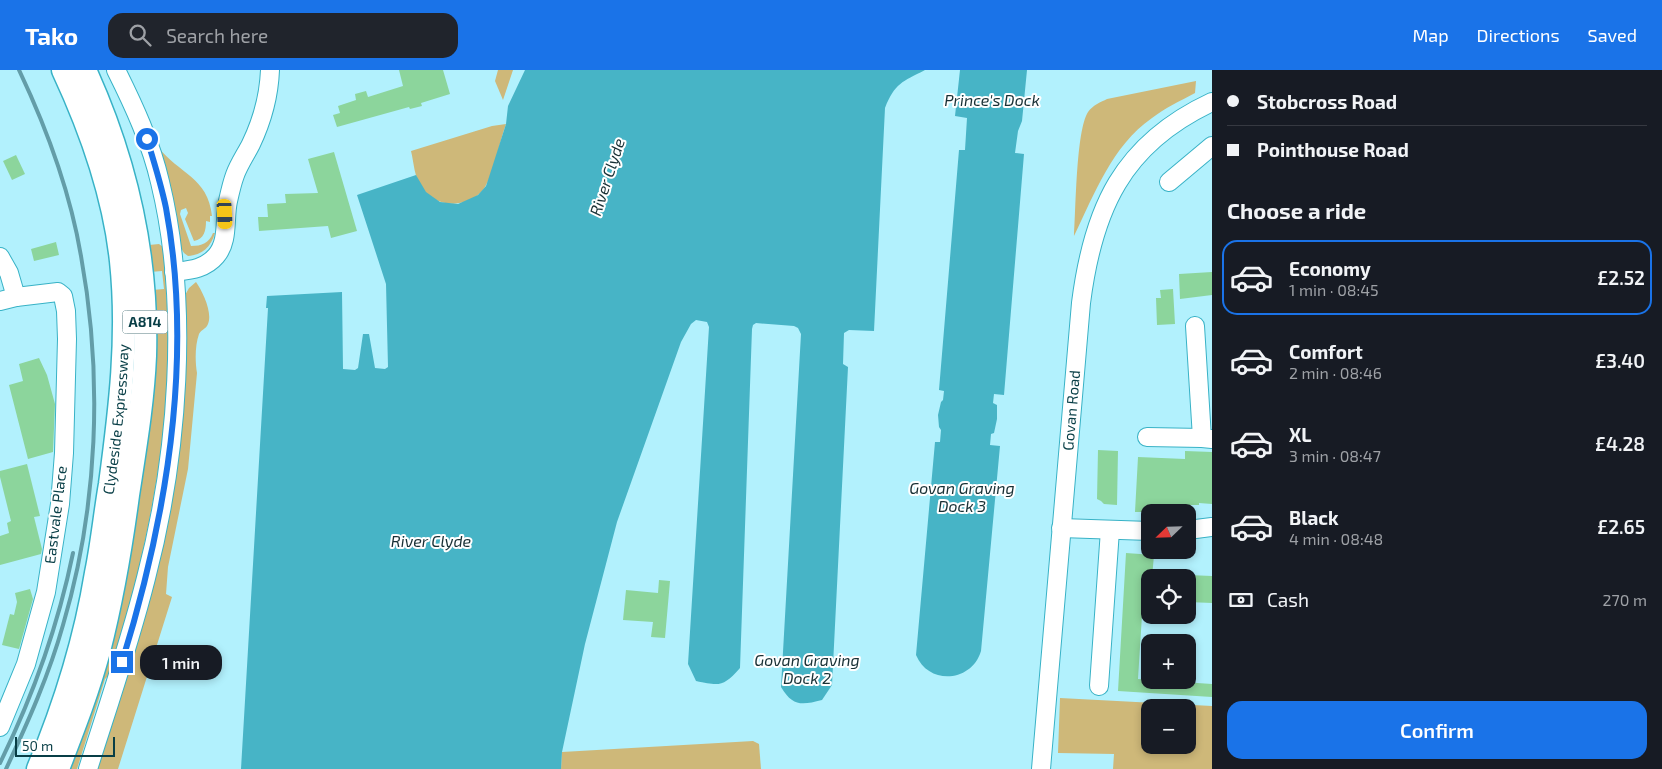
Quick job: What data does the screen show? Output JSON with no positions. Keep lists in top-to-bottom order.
{
  "streets": {
    "main road": ["A814", "Clydeside Expressway"],
    "street": ["Govan Road", "Eastvale Place"]
  },
  "water": [
    "Prince's Dock",
    "River Clyde",
    "Govan Graving Dock 3",
    "Govan Graving Dock 2"
  ],
  "scale_bar": "50 m",
  "north": "bottom left",
  "page": {
    "header": "Tako",
    "search": "Search here",
    "nav": ["Map", "Directions", "Saved"],
    "banner": ["Stobcross Road", "Pointhouse Road"],
    "heading": "Choose a ride",
    "list": [
      {
        "name": "Economy",
        "note": "1 min · 08:45",
        "value": "£2.52"
      },
      {
        "name": "Comfort",
        "note": "2 min · 08:46",
        "value": "£3.40"
      },
      {
        "name": "XL",
        "note": "3 min · 08:47",
        "value": "£4.28"
      },
      {
        "name": "Black",
        "note": "4 min · 08:48",
        "value": "£2.65"
      }
    ],
    "map_buttons": ["+", "−"],
    "pay": ["Cash", "270 m"],
    "bubble": "1 min",
    "buttons": "Confirm",
    "scale": "50 m"
  }
}
